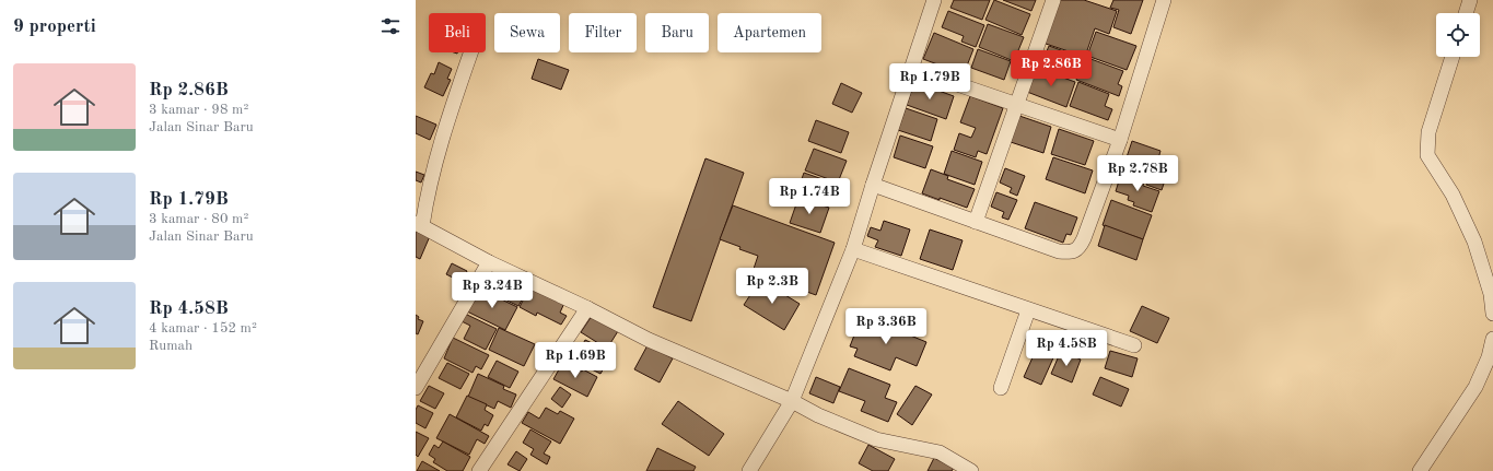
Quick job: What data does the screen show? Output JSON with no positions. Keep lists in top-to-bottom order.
{
  "page": {
    "heading": "9 properti",
    "chip": [
      "Beli",
      "Sewa",
      "Filter",
      "Baru",
      "Apartemen"
    ],
    "price": [
      "Rp 2.86B",
      "Rp 1.79B",
      "Rp 2.78B",
      "Rp 1.74B",
      "Rp 2.3B",
      "Rp 3.24B",
      "Rp 3.36B",
      "Rp 4.58B",
      "Rp 1.69B"
    ],
    "list": [
      {
        "name": "Rp 2.86B",
        "note": "3 kamar · 98 m² · Jalan Sinar Baru"
      },
      {
        "name": "Rp 1.79B",
        "note": "3 kamar · 80 m² · Jalan Sinar Baru"
      },
      {
        "name": "Rp 4.58B",
        "note": "4 kamar · 152 m² · Rumah"
      }
    ]
  }
}
